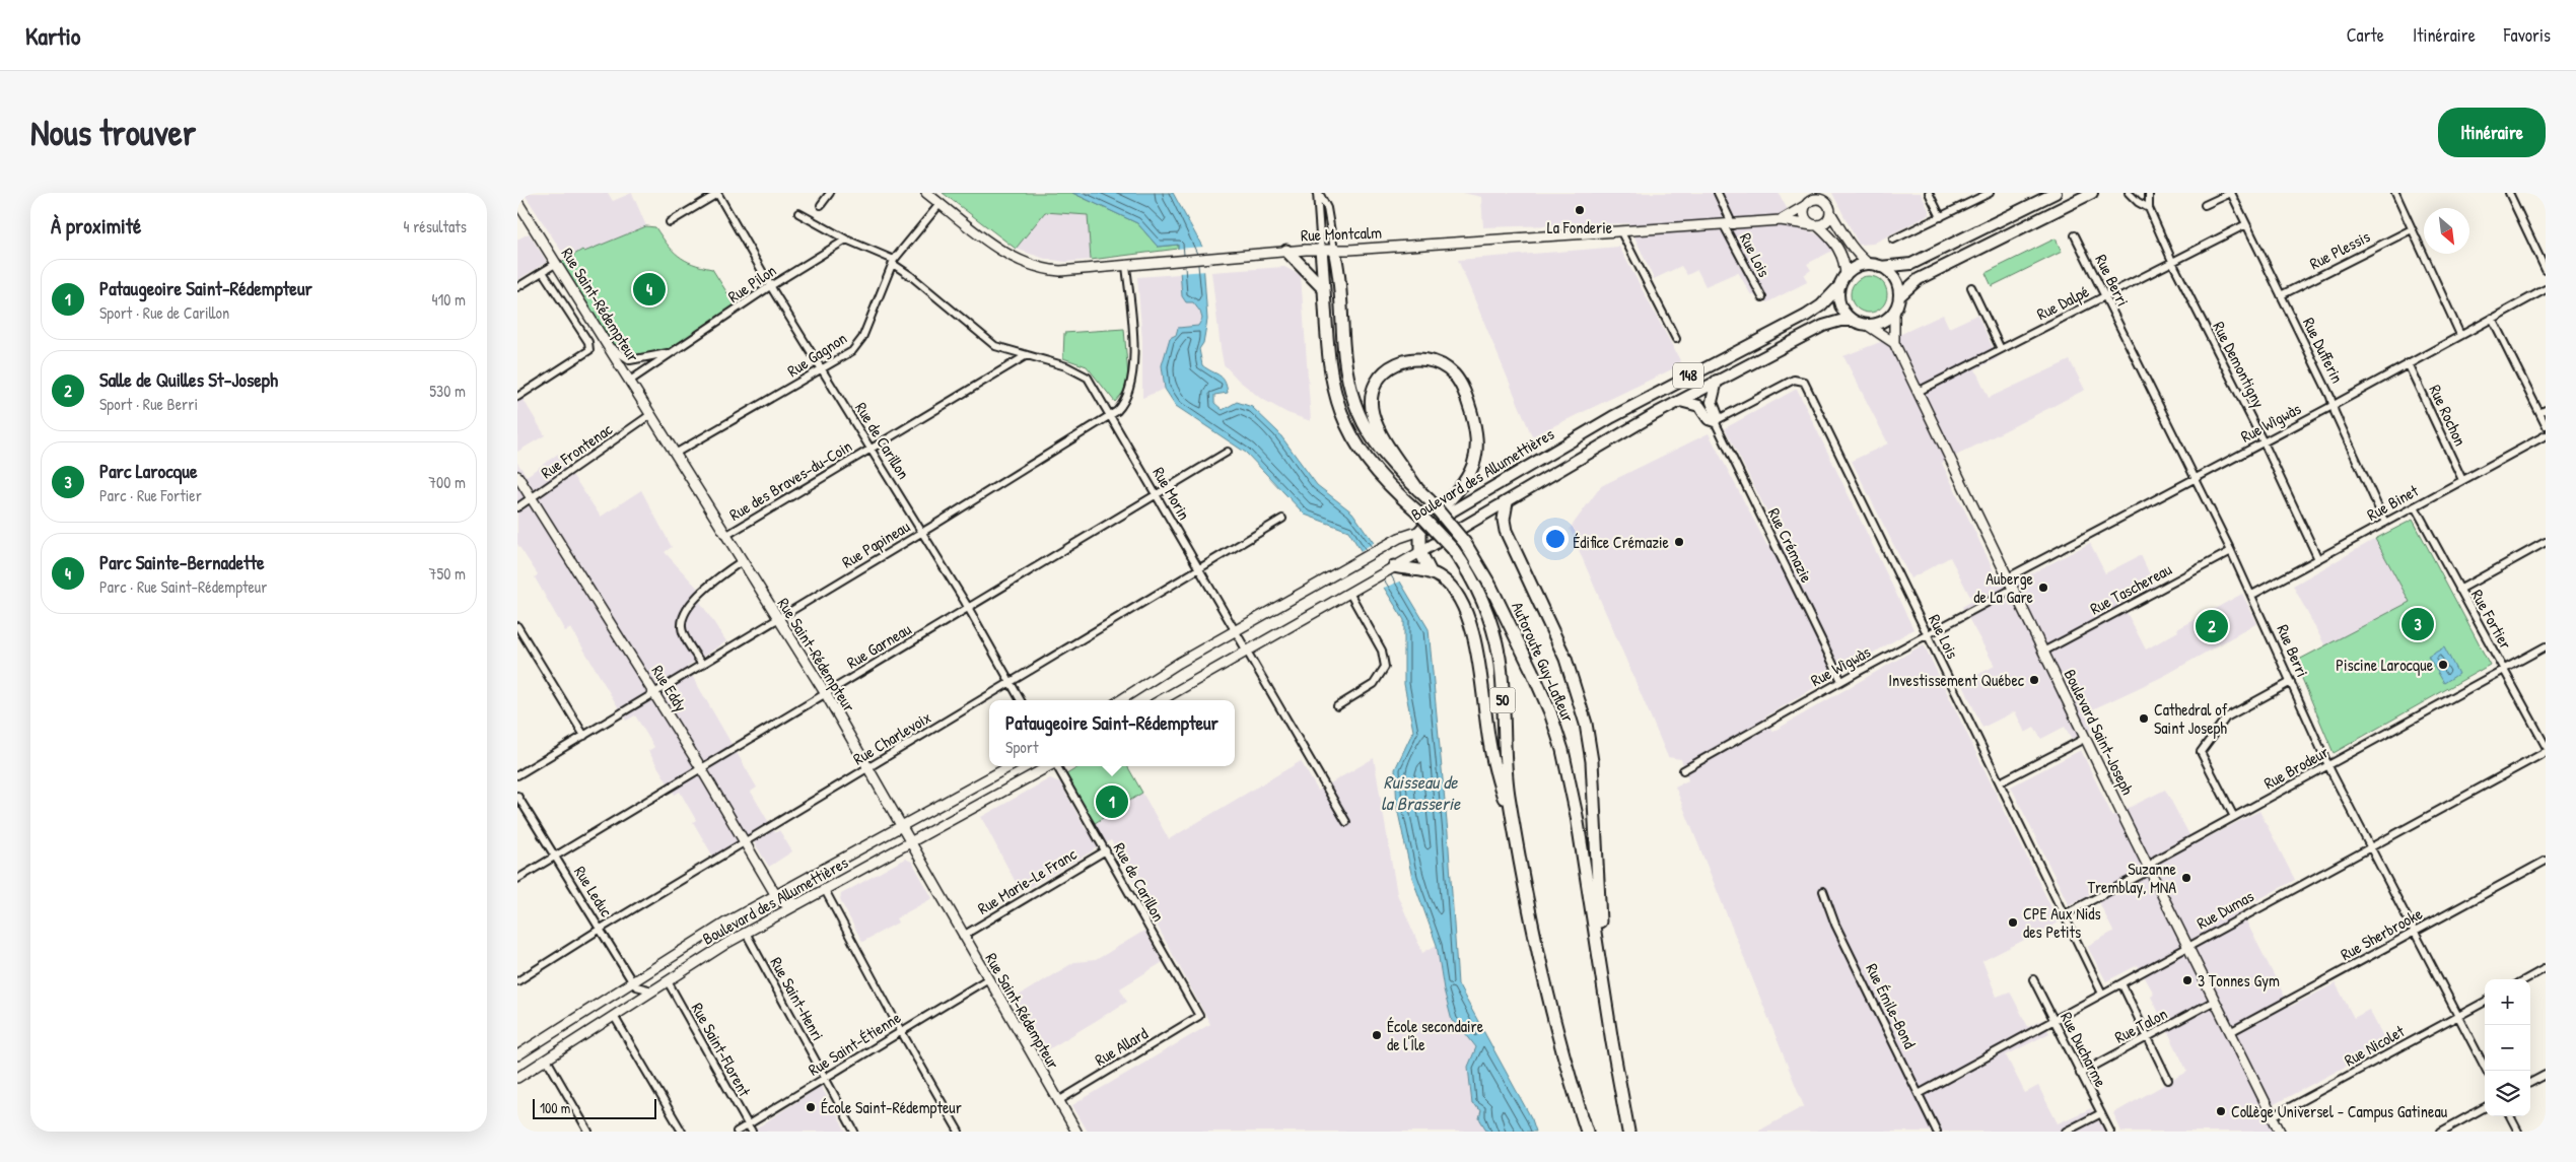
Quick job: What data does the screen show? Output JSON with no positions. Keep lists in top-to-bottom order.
{
  "streets": {
    "highway": ["Autoroute Guy-Lafleur", "50"],
    "main road": [
      "Rue Montcalm",
      "Rue Saint-Rédempteur",
      "148",
      "Boulevard des Allumettières",
      "Rue Eddy",
      "Boulevard Saint-Joseph"
    ],
    "street": [
      "Rue Plessis",
      "Rue Lois",
      "Rue Berri",
      "Rue Pilon",
      "Rue Dalpé",
      "Rue Dufferin",
      "Rue Gagnon",
      "Rue Demontigny",
      "Rue Rochon",
      "Rue Wìgwàs",
      "Rue de Carillon",
      "Rue Frontenac",
      "Rue des Braves-du-Coin",
      "Rue Morin",
      "Rue Binet",
      "Rue Papineau",
      "Rue Crémazie",
      "Rue Taschereau",
      "Rue Fortier",
      "Rue Garneau",
      "Rue Charlevoix",
      "Rue Brodeur",
      "Rue Marie-Le Franc",
      "Rue Leduc",
      "Rue Dumas",
      "Rue Sherbrooke",
      "Rue Saint-Henri",
      "Rue Émile-Bond",
      "Rue Talon",
      "Rue Saint-Étienne",
      "Rue Nicolet",
      "Rue Allard",
      "Rue Saint-Florent",
      "Rue Ducharme"
    ]
  },
  "crossings": [
    ["Rue Montcalm", "Rue Lois"],
    ["Rue Montcalm", "Rue Gagnon"],
    ["Rue Montcalm", "Rue Papineau"],
    ["Rue Montcalm", "Autoroute Guy-Lafleur"],
    ["Rue Plessis", "Rue Dufferin"],
    ["Rue Lois", "Rue Wìgwàs"],
    ["Rue Lois", "Rue Crémazie"],
    ["Rue Lois", "Rue Brodeur"],
    ["Rue Lois", "Rue Dumas"],
    ["Rue Berri", "Rue Dalpé"],
    ["Rue Berri", "Rue Wìgwàs"],
    ["Rue Berri", "Rue Binet"],
    ["Rue Berri", "Rue Taschereau"],
    ["Rue Berri", "Rue Brodeur"],
    ["Rue Berri", "Rue Dumas"],
    ["Rue Berri", "Rue Sherbrooke"],
    ["Rue Berri", "Rue Nicolet"],
    ["Rue Pilon", "Rue Saint-Rédempteur"],
    ["Rue Pilon", "Rue de Carillon"],
    ["Rue Pilon", "Rue Morin"],
    ["Rue Dalpé", "Rue Dufferin"],
    ["Rue Dalpé", "Rue Demontigny"],
    ["Rue Dalpé", "Boulevard Saint-Joseph"],
    ["Rue Saint-Rédempteur", "Rue Gagnon"],
    ["Rue Saint-Rédempteur", "Rue Frontenac"],
    ["Rue Saint-Rédempteur", "Boulevard des Allumettières"],
    ["Rue Saint-Rédempteur", "Rue des Braves-du-Coin"],
    ["Rue Saint-Rédempteur", "Rue Papineau"],
    ["Rue Saint-Rédempteur", "Rue Garneau"],
    ["Rue Saint-Rédempteur", "Rue Charlevoix"],
    ["Rue Saint-Rédempteur", "Rue Marie-Le Franc"],
    ["Rue Saint-Rédempteur", "Rue Saint-Étienne"],
    ["Rue Saint-Rédempteur", "Rue Allard"],
    ["Rue Dufferin", "Rue Wìgwàs"],
    ["Rue Dufferin", "Rue Binet"],
    ["Rue Gagnon", "Rue de Carillon"],
    ["Rue Gagnon", "Rue Morin"],
    ["Rue Demontigny", "Rue Wìgwàs"],
    ["Rue Demontigny", "Rue Binet"],
    ["148", "Boulevard des Allumettières"],
    ["148", "Boulevard Saint-Joseph"],
    ["Rue Rochon", "Rue Wìgwàs"],
    ["Rue Rochon", "Rue Binet"],
    ["Rue Wìgwàs", "Rue Crémazie"],
    ["Rue Wìgwàs", "Boulevard Saint-Joseph"],
    ["Rue de Carillon", "Rue des Braves-du-Coin"],
    ["Rue de Carillon", "Rue Papineau"],
    ["Rue de Carillon", "Rue Garneau"],
    ["Rue de Carillon", "Rue Charlevoix"],
    ["Rue de Carillon", "Rue Marie-Le Franc"],
    ["Rue de Carillon", "Rue Allard"],
    ["Rue Frontenac", "Rue Eddy"],
    ["Boulevard des Allumettières", "Rue Morin"],
    ["Boulevard des Allumettières", "Rue Eddy"],
    ["Boulevard des Allumettières", "Boulevard Saint-Joseph"],
    ["Boulevard des Allumettières", "Rue Leduc"],
    ["Boulevard des Allumettières", "Rue Saint-Henri"],
    ["Boulevard des Allumettières", "Rue Saint-Florent"],
    ["Rue des Braves-du-Coin", "Rue Morin"],
    ["Rue Morin", "Rue Papineau"],
    ["Rue Morin", "Rue Garneau"],
    ["Rue Morin", "Rue Charlevoix"],
    ["Rue Binet", "Rue Fortier"],
    ["Rue Papineau", "Rue Eddy"],
    ["Rue Taschereau", "Boulevard Saint-Joseph"],
    ["Rue Fortier", "Rue Brodeur"],
    ["Rue Garneau", "Rue Eddy"],
    ["Rue Garneau", "Rue Leduc"],
    ["Rue Eddy", "Rue Charlevoix"],
    ["Boulevard Saint-Joseph", "Rue Brodeur"],
    ["Boulevard Saint-Joseph", "Rue Dumas"],
    ["Boulevard Saint-Joseph", "Rue Sherbrooke"],
    ["Boulevard Saint-Joseph", "Rue Talon"],
    ["Boulevard Saint-Joseph", "Rue Nicolet"],
    ["Rue Charlevoix", "Rue Leduc"],
    ["Rue Dumas", "Rue Émile-Bond"],
    ["Rue Dumas", "Rue Ducharme"],
    ["Rue Saint-Henri", "Rue Saint-Étienne"],
    ["Rue Talon", "Rue Ducharme"],
    ["Rue Saint-Étienne", "Rue Saint-Florent"]
  ],
  "water": ["Ruisseau de la Brasserie"],
  "places": [
    "La Fonderie",
    "Édifice Crémazie",
    "Auberge de La Gare",
    "Piscine Larocque",
    "Investissement Québec",
    "Cathedral of Saint Joseph",
    "Suzanne Tremblay, MNA",
    "CPE Aux Nids des Petits",
    "3 Tonnes Gym",
    "École secondaire de l'Île",
    "École Saint-Rédempteur",
    "Collège Universel - Campus Gatineau"
  ],
  "scale_bar": "100 m",
  "north": "bottom right",
  "page": {
    "header": "Kartio",
    "nav": ["Carte", "Itinéraire", "Favoris"],
    "buttons": "Itinéraire",
    "title": "Nous trouver",
    "heading": ["À proximité", "4 résultats"],
    "list": [
      {
        "mark": "1",
        "name": "Pataugeoire Saint-Rédempteur",
        "note": "Sport · Rue de Carillon",
        "value": "410 m"
      },
      {
        "mark": "2",
        "name": "Salle de Quilles St-Joseph",
        "note": "Sport · Rue Berri",
        "value": "530 m"
      },
      {
        "mark": "3",
        "name": "Parc Larocque",
        "note": "Parc · Rue Fortier",
        "value": "700 m"
      },
      {
        "mark": "4",
        "name": "Parc Sainte-Bernadette",
        "note": "Parc · Rue Saint-Rédempteur",
        "value": "750 m"
      }
    ],
    "pins": [
      "4",
      "3",
      "2",
      "1"
    ],
    "popup": ["Pataugeoire Saint-Rédempteur", "Sport"],
    "map_buttons": ["+", "−"],
    "scale": "100 m"
  }
}
